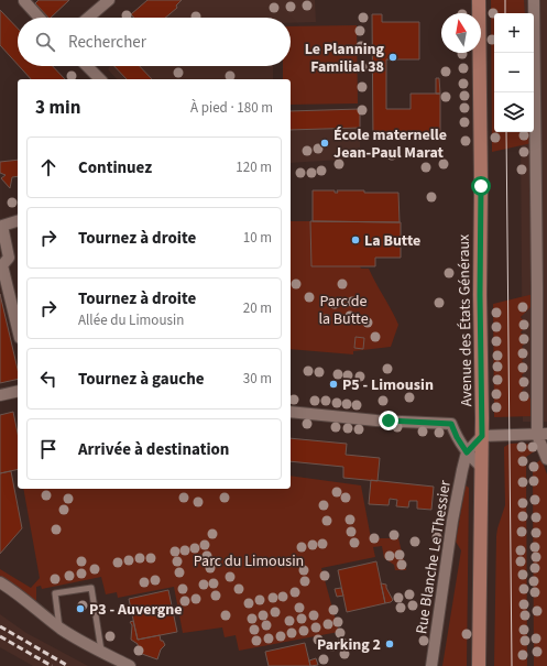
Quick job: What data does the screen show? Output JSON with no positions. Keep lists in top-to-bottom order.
{
  "streets": {
    "main road": ["Avenue des États Généraux"],
    "street": ["Rue Blanche Le Thessier"]
  },
  "parks": ["Parc de la Butte", "Parc du Limousin"],
  "places": [
    "Le Planning Familial 38",
    "École maternelle Jean-Paul Marat",
    "La Butte",
    "P5 - Limousin",
    "P3 - Auvergne",
    "Parking 2"
  ],
  "north": "top",
  "page": {
    "map_buttons": ["+", "−"],
    "search": "Rechercher",
    "heading": ["3 min", "À pied · 180 m"],
    "list": [
      ["Continuez", "120 m"],
      ["Tournez à droite", "10 m"],
      ["Tournez à droite", "Allée du Limousin", "20 m"],
      ["Tournez à gauche", "30 m"],
      "Arrivée à destination"
    ]
  }
}
